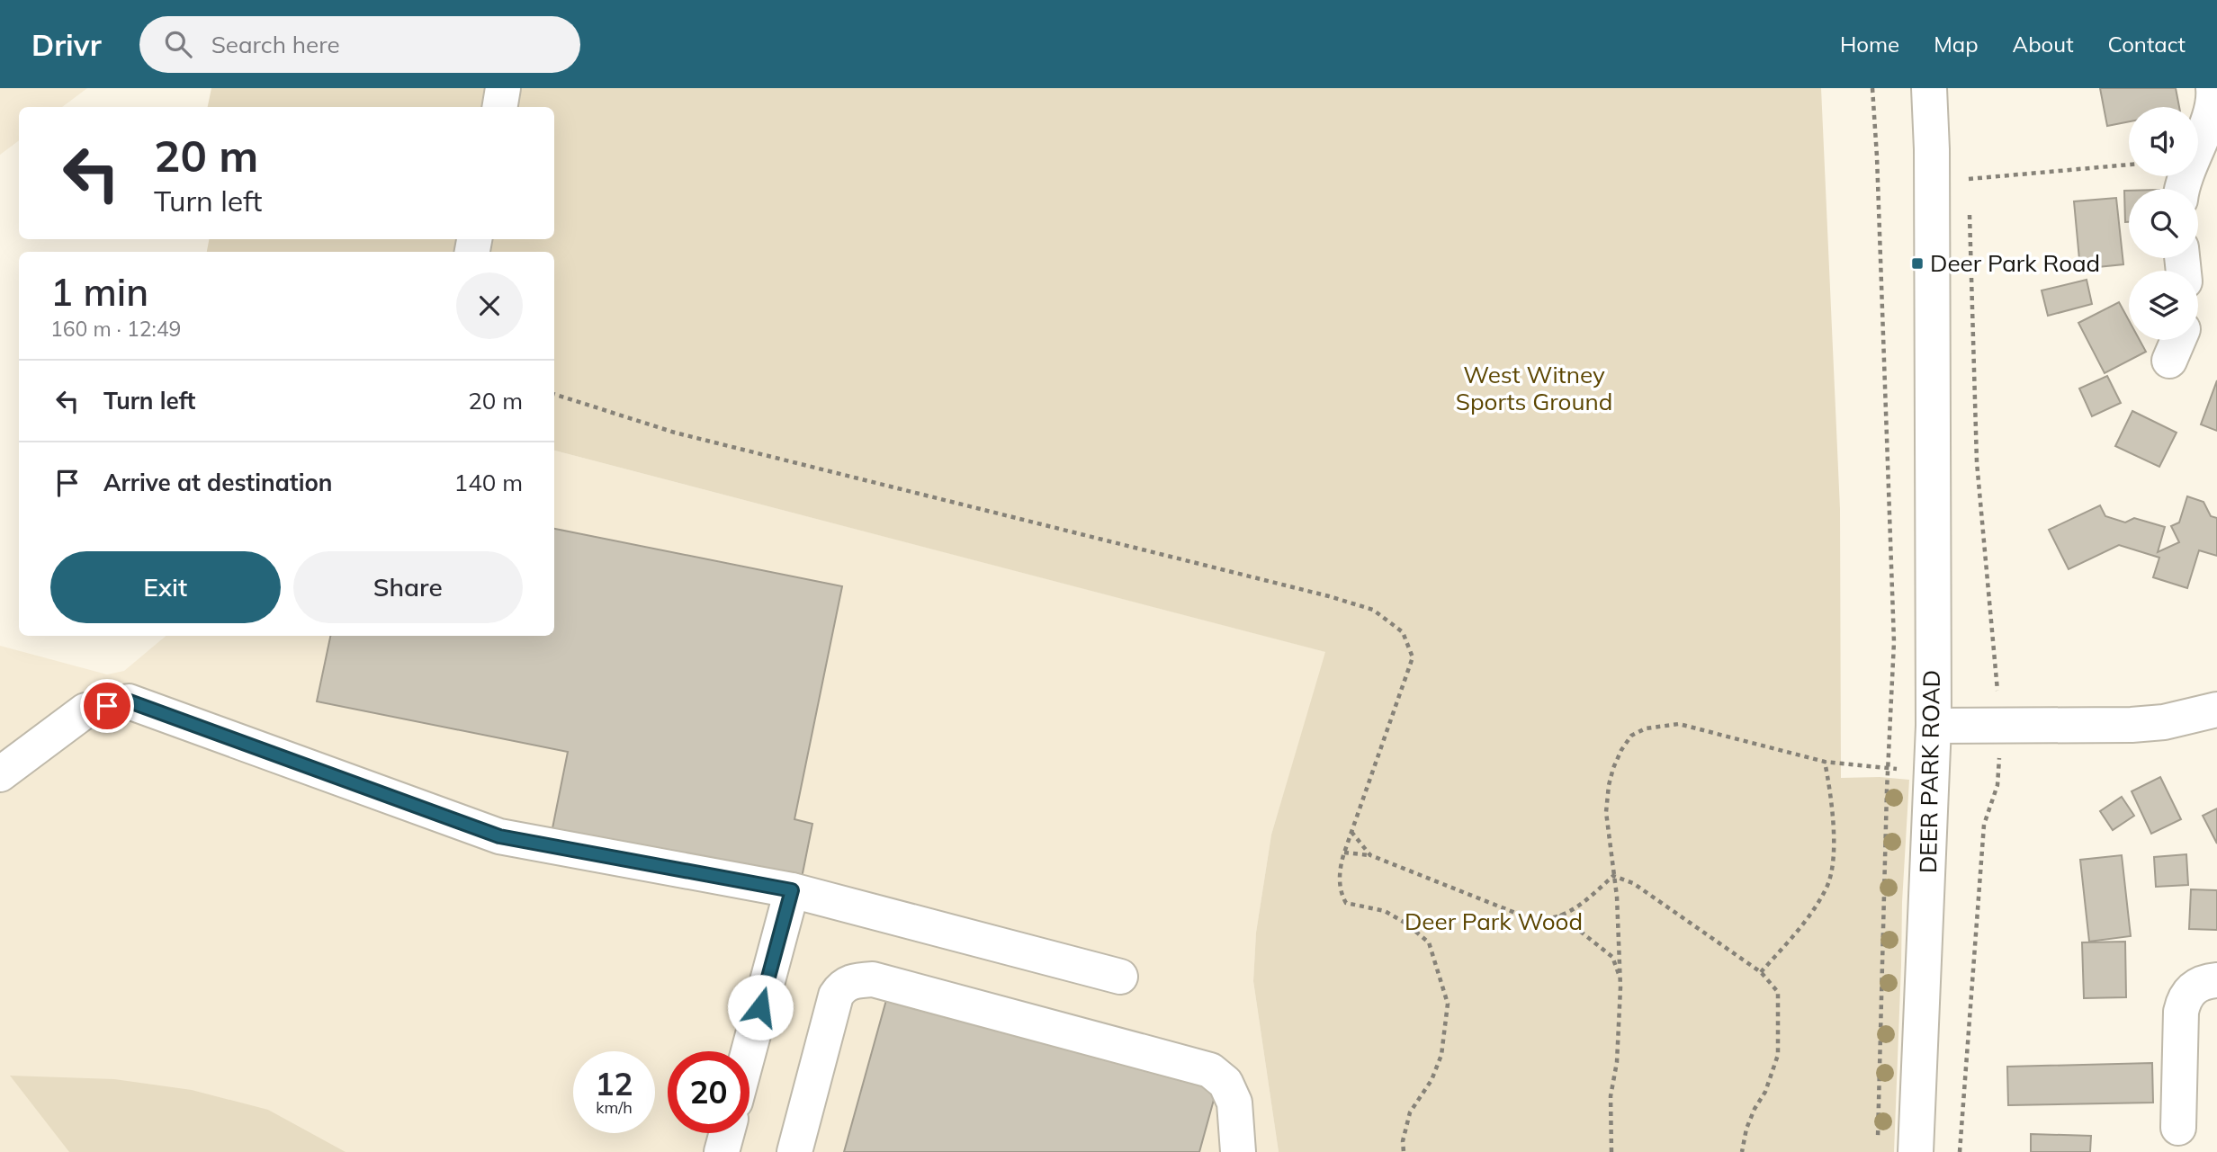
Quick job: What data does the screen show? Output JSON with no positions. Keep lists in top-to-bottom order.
{
  "streets": {
    "street": ["DEER PARK ROAD"]
  },
  "parks": ["West Witney Sports Ground", "Deer Park Wood"],
  "places": {
    "transit": ["Deer Park Road"]
  },
  "page": {
    "header": "Drivr",
    "search": "Search here",
    "nav": [
      "Home",
      "Map",
      "About",
      "Contact"
    ],
    "turn": ["20 m", "Turn left"],
    "heading": ["1 min", "160 m · 12:49"],
    "list": [
      {
        "name": "Turn left",
        "value": "20 m"
      },
      {
        "name": "Arrive at destination",
        "value": "140 m"
      }
    ],
    "buttons": ["Exit", "Share"],
    "speed": "12 km/h",
    "limit": "20"
  }
}
